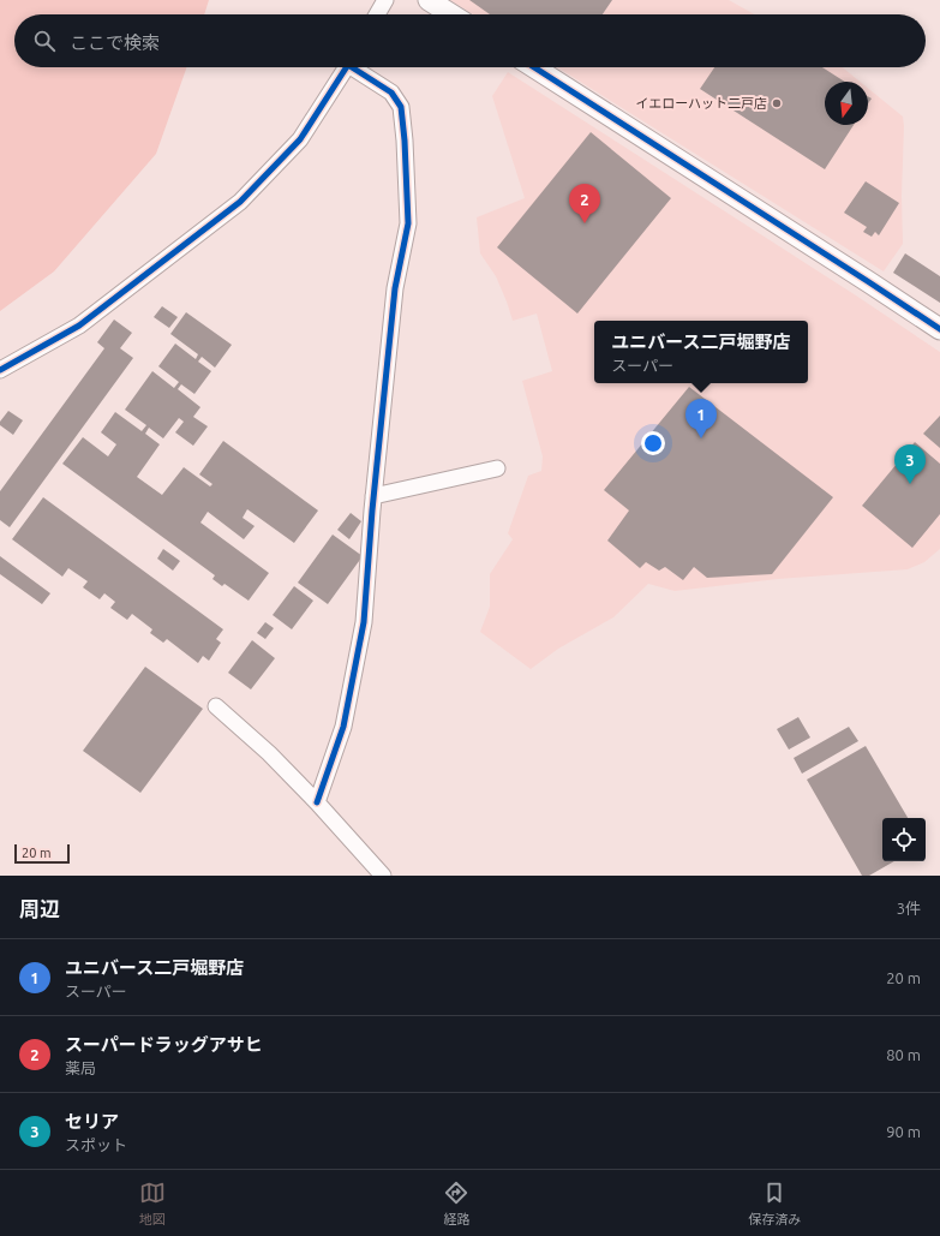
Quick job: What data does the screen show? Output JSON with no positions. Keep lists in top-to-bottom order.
{
  "places": ["イエローハット二戸店"],
  "scale_bar": "20 m",
  "north": "bottom",
  "page": {
    "search": "ここで検索",
    "pins": ["2", "1", "3"],
    "popup": ["ユニバース二戸堀野店", "スーパー"],
    "scale": "20 m",
    "heading": ["周辺", "3件"],
    "list": [
      {
        "mark": "1",
        "name": "ユニバース二戸堀野店",
        "note": "スーパー",
        "value": "20 m"
      },
      {
        "mark": "2",
        "name": "スーパードラッグアサヒ",
        "note": "薬局",
        "value": "80 m"
      },
      {
        "mark": "3",
        "name": "セリア",
        "note": "スポット",
        "value": "90 m"
      }
    ],
    "nav": ["地図", "経路", "保存済み"]
  }
}
